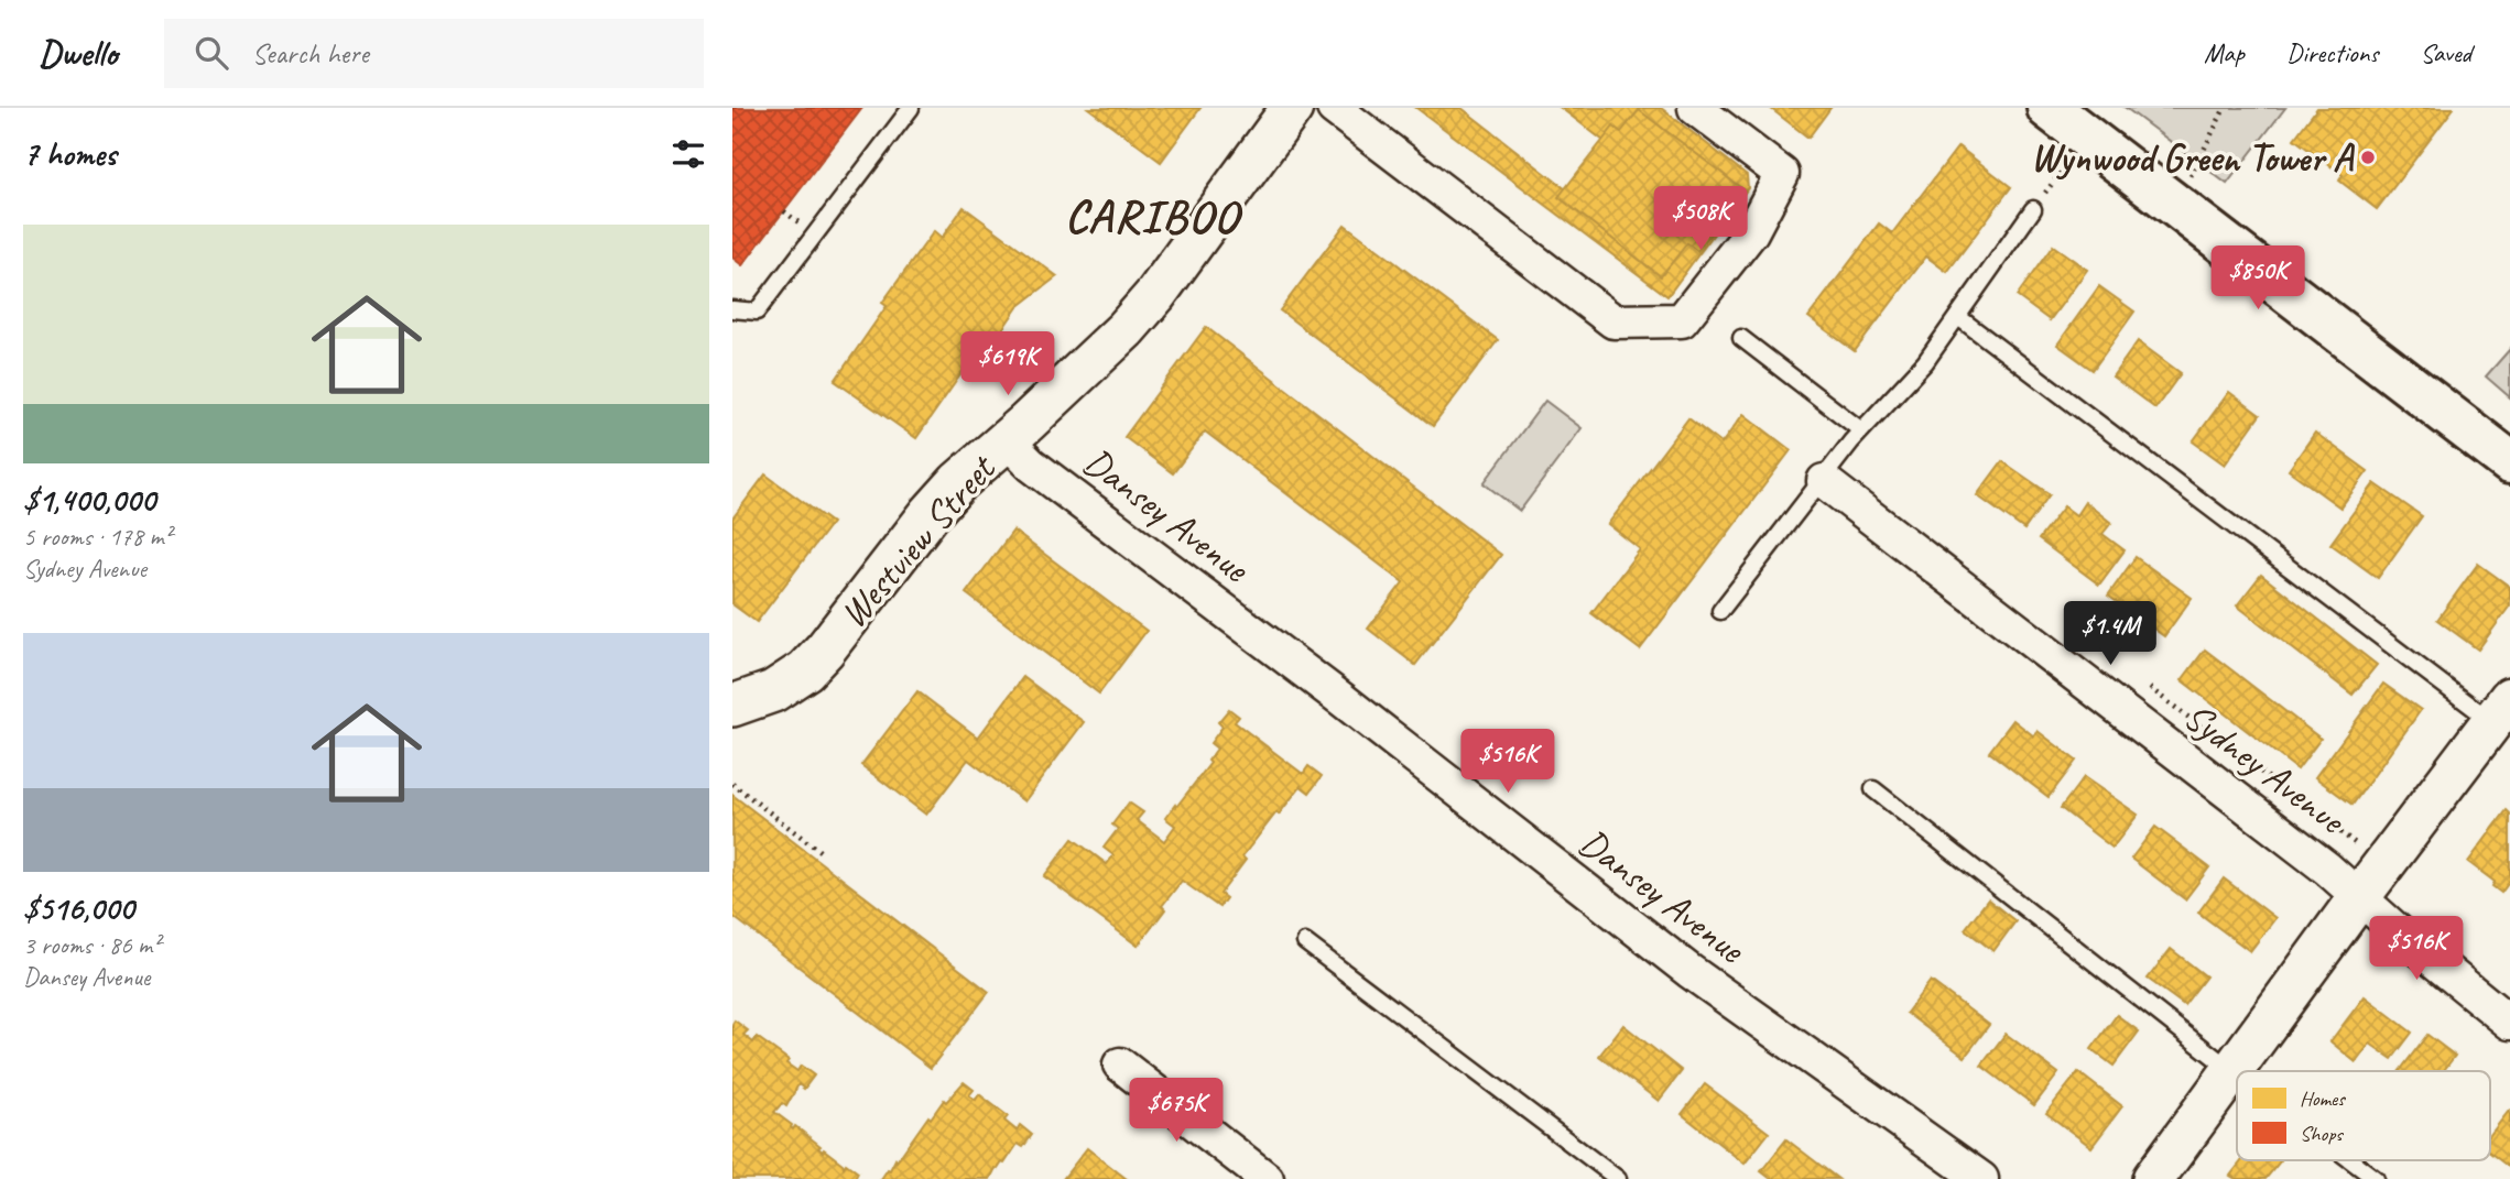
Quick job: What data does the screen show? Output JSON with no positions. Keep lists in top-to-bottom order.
{
  "streets": {
    "street": ["Dansey Avenue", "Westview Street", "Sydney Avenue"]
  },
  "crossings": [
    ["Dansey Avenue", "Westview Street"]
  ],
  "districts": ["CARIBOO"],
  "places": ["Wynwood Green Tower A"],
  "legend": ["Homes", "Shops"],
  "page": {
    "header": "Dwello",
    "search": "Search here",
    "nav": ["Map", "Directions", "Saved"],
    "heading": "7 homes",
    "price": [
      "$508K",
      "$850K",
      "$619K",
      "$1.4M",
      "$516K",
      "$516K",
      "$675K"
    ],
    "list": [
      {
        "name": "$1,400,000",
        "note": "5 rooms · 178 m² · Sydney Avenue"
      },
      {
        "name": "$516,000",
        "note": "3 rooms · 86 m² · Dansey Avenue"
      }
    ]
  }
}
